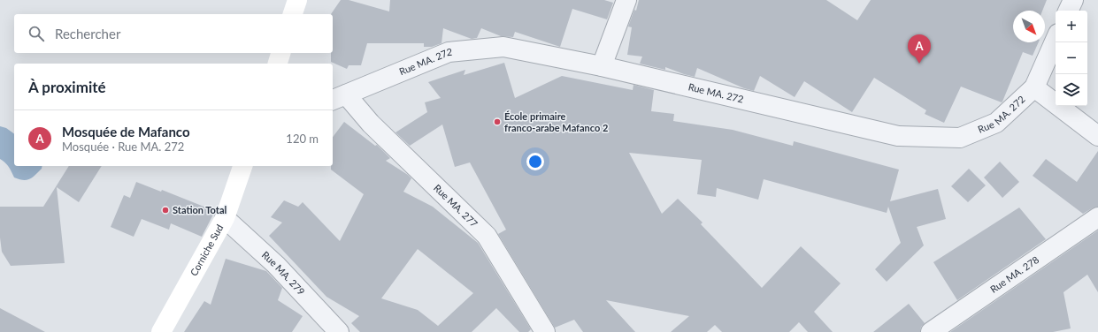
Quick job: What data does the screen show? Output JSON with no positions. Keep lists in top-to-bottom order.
{
  "streets": {
    "main road": ["Corniche Sud"],
    "street": [
      "Rue MA. 272",
      "Rue MA. 277",
      "Rue MA. 279",
      "Rue MA. 278"
    ]
  },
  "crossings": [
    ["Rue MA. 272", "Rue MA. 277"],
    ["Corniche Sud", "Rue MA. 279"]
  ],
  "places": ["École primaire franco-arabe Mafanco 2", "Station Total"],
  "north": "bottom right",
  "page": {
    "map_buttons": ["+", "−"],
    "search": "Rechercher",
    "pins": "A",
    "heading": "À proximité",
    "list": [
      {
        "mark": "A",
        "name": "Mosquée de Mafanco",
        "note": "Mosquée · Rue MA. 272",
        "value": "120 m"
      }
    ]
  }
}
